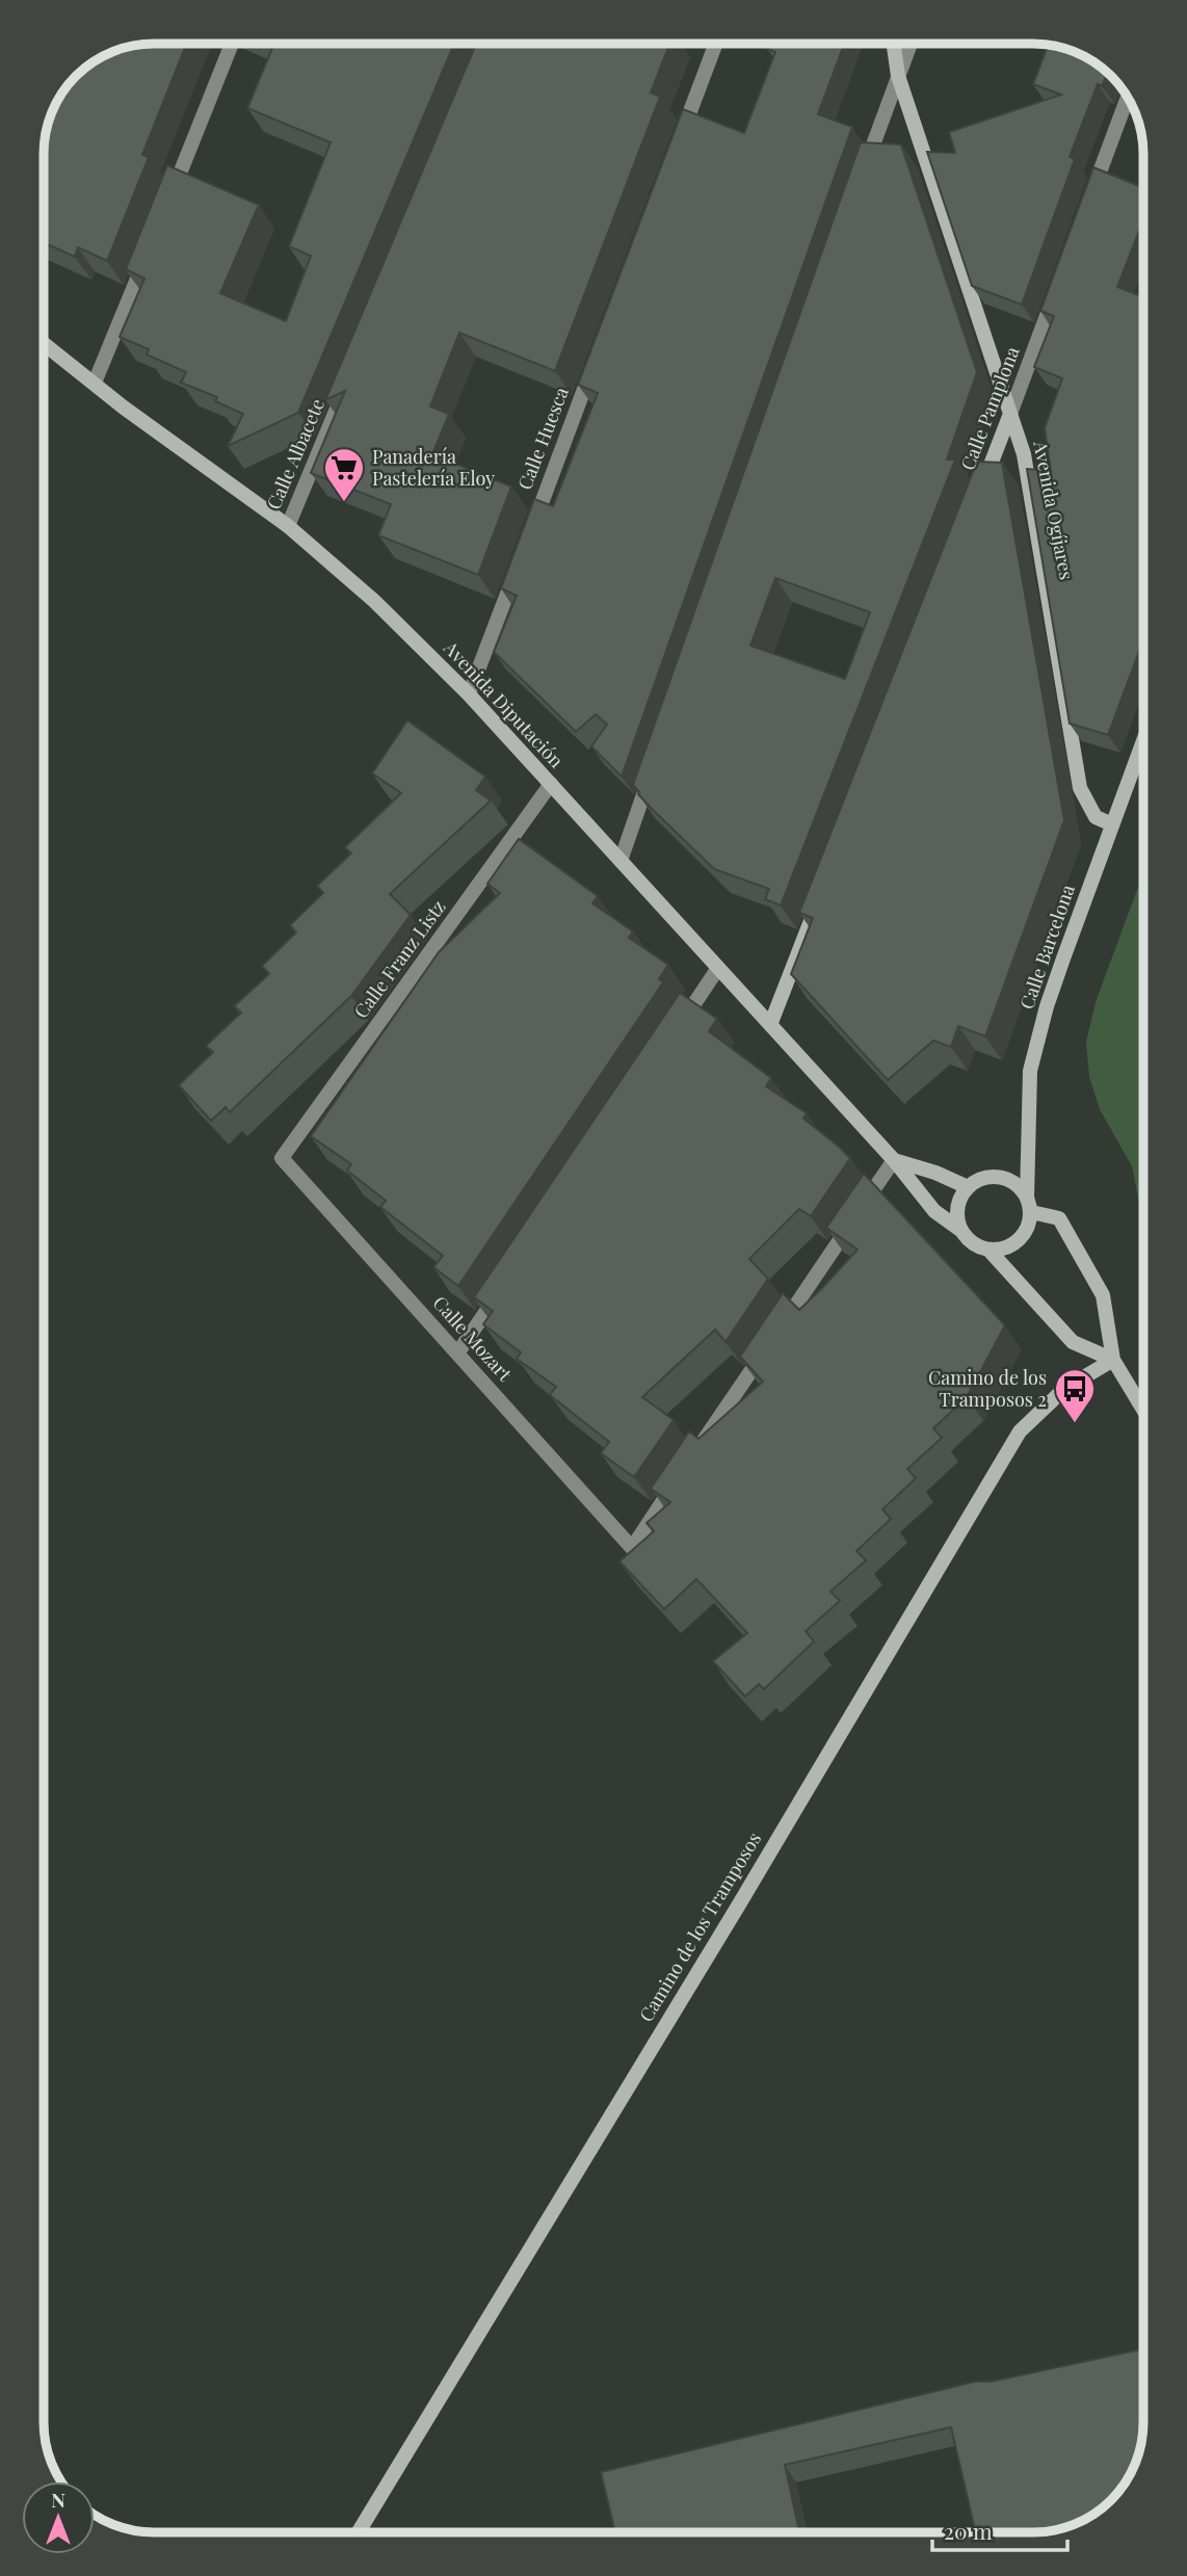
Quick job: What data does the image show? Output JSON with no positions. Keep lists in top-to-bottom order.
{
  "streets": {
    "street": [
      "Calle Pamplona",
      "Calle Huesca",
      "Calle Albacete",
      "Avenida Ogíjares",
      "Avenida Diputación",
      "Calle Barcelona",
      "Calle Franz Listz",
      "Calle Mozart",
      "Camino de los Tramposos"
    ]
  },
  "crossings": [
    ["Calle Pamplona", "Avenida Ogíjares"],
    ["Calle Albacete", "Avenida Diputación"],
    ["Avenida Ogíjares", "Calle Barcelona"],
    ["Avenida Diputación", "Calle Barcelona"],
    ["Avenida Diputación", "Calle Franz Listz"],
    ["Calle Franz Listz", "Calle Mozart"]
  ],
  "places": {
    "supermarket": ["Panadería Pastelería Eloy"],
    "bus stop": ["Camino de los Tramposos 2"]
  },
  "scale_bar": "20 m",
  "north": "top"
}
